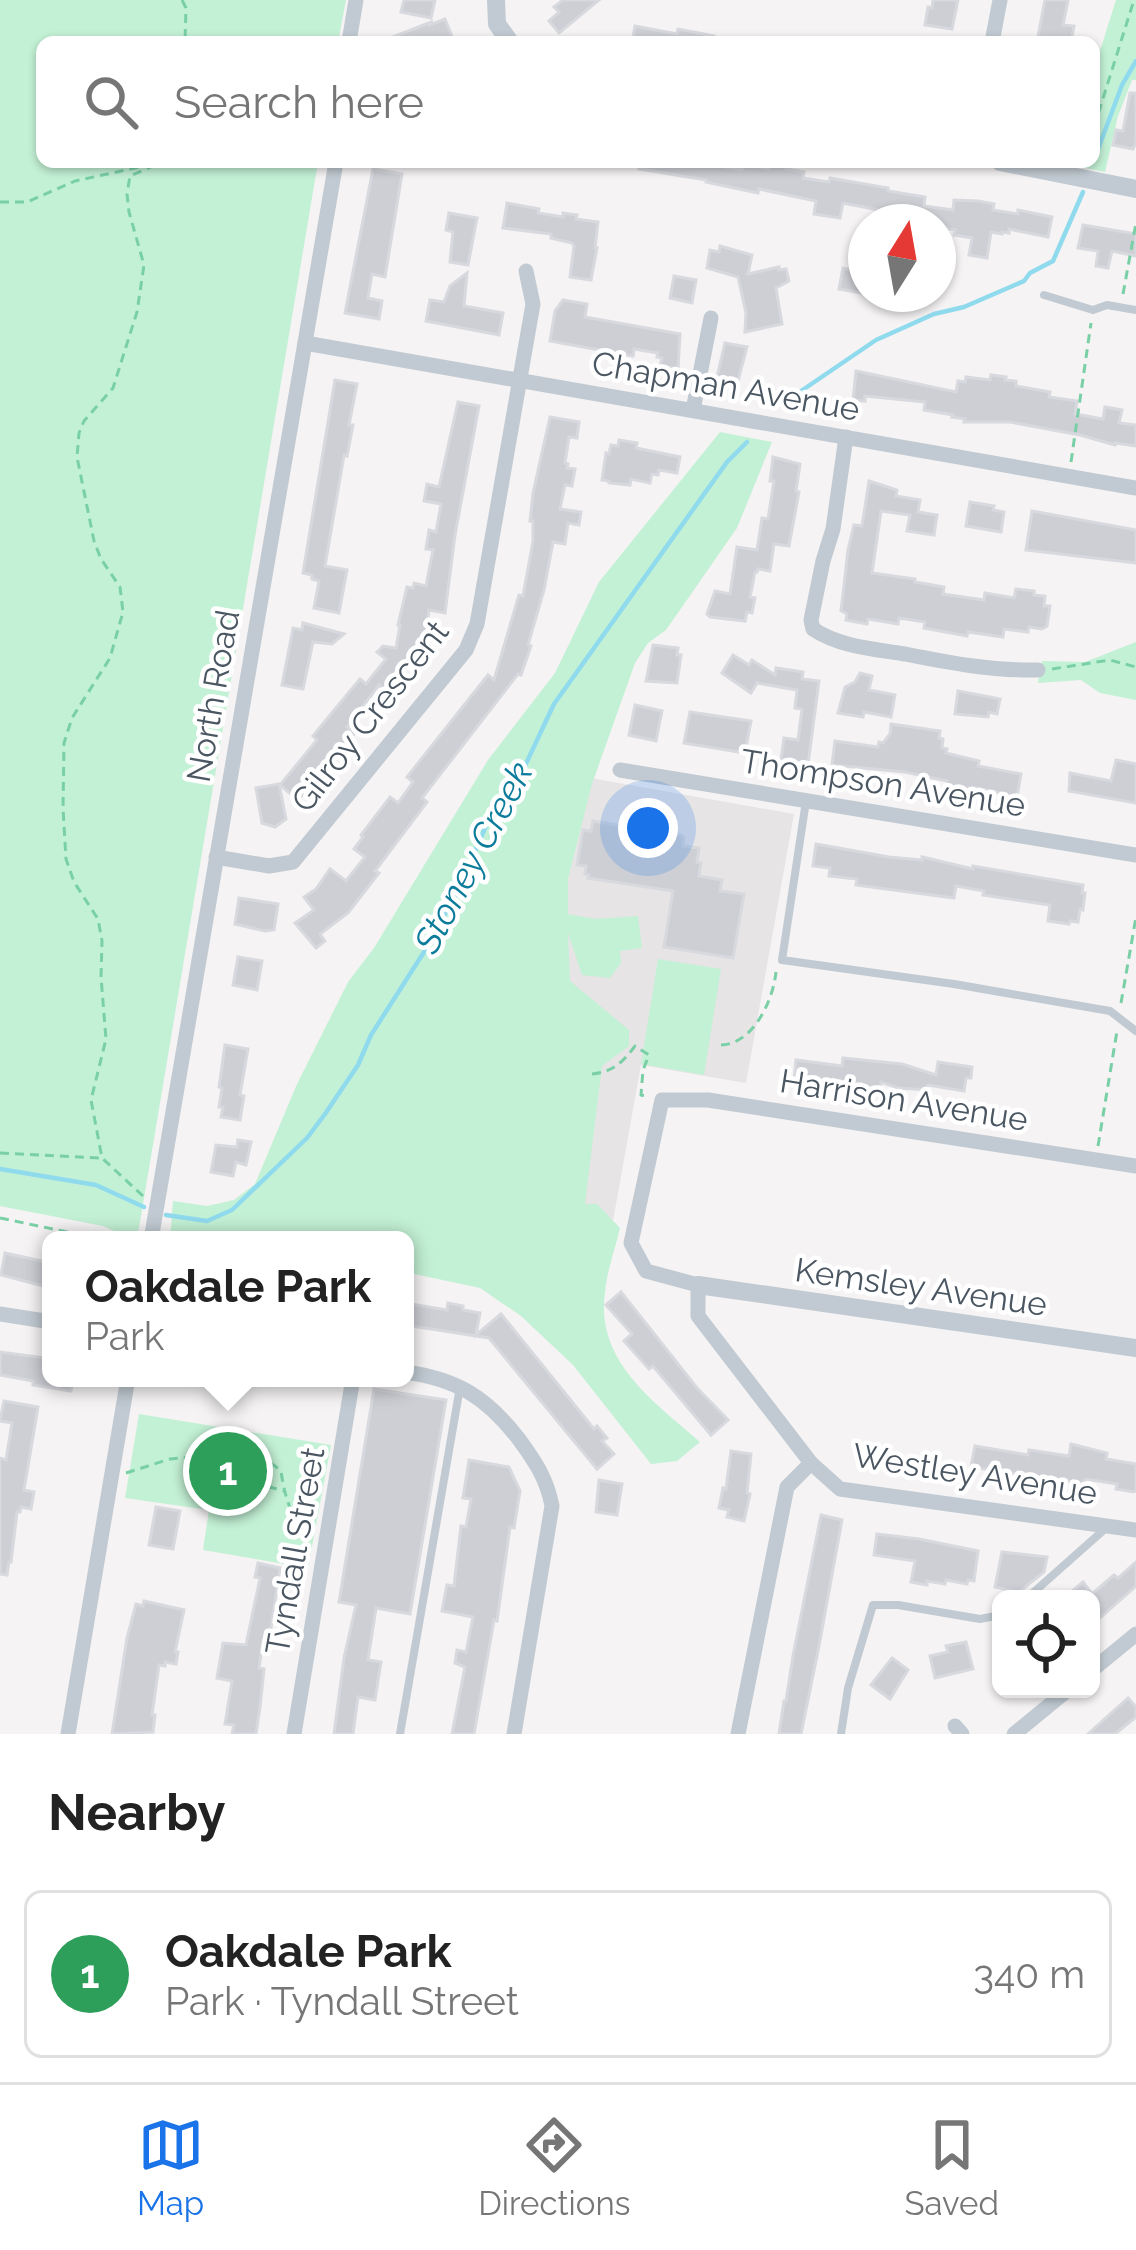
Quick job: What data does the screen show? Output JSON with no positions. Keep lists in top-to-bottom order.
{
  "streets": {
    "street": [
      "Chapman Avenue",
      "North Road",
      "Gilroy Crescent",
      "Thompson Avenue",
      "Harrison Avenue",
      "Kemsley Avenue",
      "Westley Avenue",
      "Tyndall Street"
    ]
  },
  "crossings": [
    ["Chapman Avenue", "North Road"],
    ["Chapman Avenue", "Gilroy Crescent"],
    ["North Road", "Gilroy Crescent"]
  ],
  "water": ["Stoney Creek"],
  "north": "top",
  "page": {
    "search": "Search here",
    "popup": ["Oakdale Park", "Park"],
    "pins": "1",
    "heading": "Nearby",
    "list": [
      {
        "mark": "1",
        "name": "Oakdale Park",
        "note": "Park · Tyndall Street",
        "value": "340 m"
      }
    ],
    "nav": ["Map", "Directions", "Saved"]
  }
}
